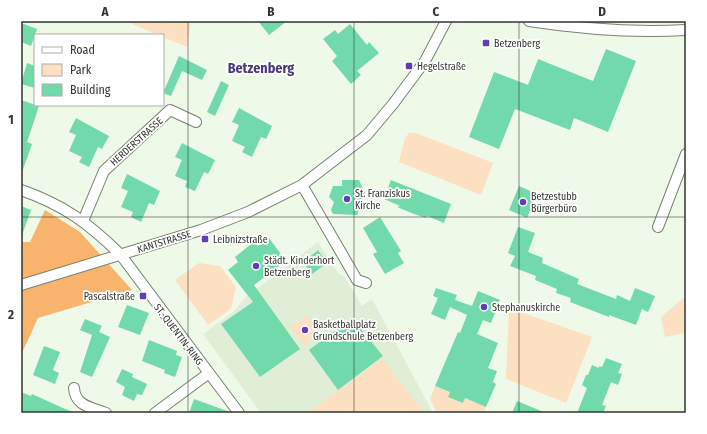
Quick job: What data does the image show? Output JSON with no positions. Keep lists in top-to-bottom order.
{
  "streets": {
    "street": ["HERDERSTRASSE", "KANTSTRASSE", "ST.-QUENTIN-RING"]
  },
  "crossings": [
    ["KANTSTRASSE", "ST.-QUENTIN-RING"]
  ],
  "districts": ["Betzenberg"],
  "places": {
    "transit": [
      "Betzenberg",
      "Hegelstraße",
      "Leibnizstraße",
      "Pascalstraße"
    ],
    "other": [
      "St. Franziskus Kirche",
      "Betzestubb Bürgerbüro",
      "Städt. Kinderhort Betzenberg",
      "Stephanuskirche",
      "Basketballplatz Grundschule Betzenberg"
    ]
  },
  "legend": ["Road", "Park", "Building"],
  "grid": {
    "columns": [
      "A",
      "B",
      "C",
      "D"
    ],
    "rows": ["1", "2"]
  }
}
